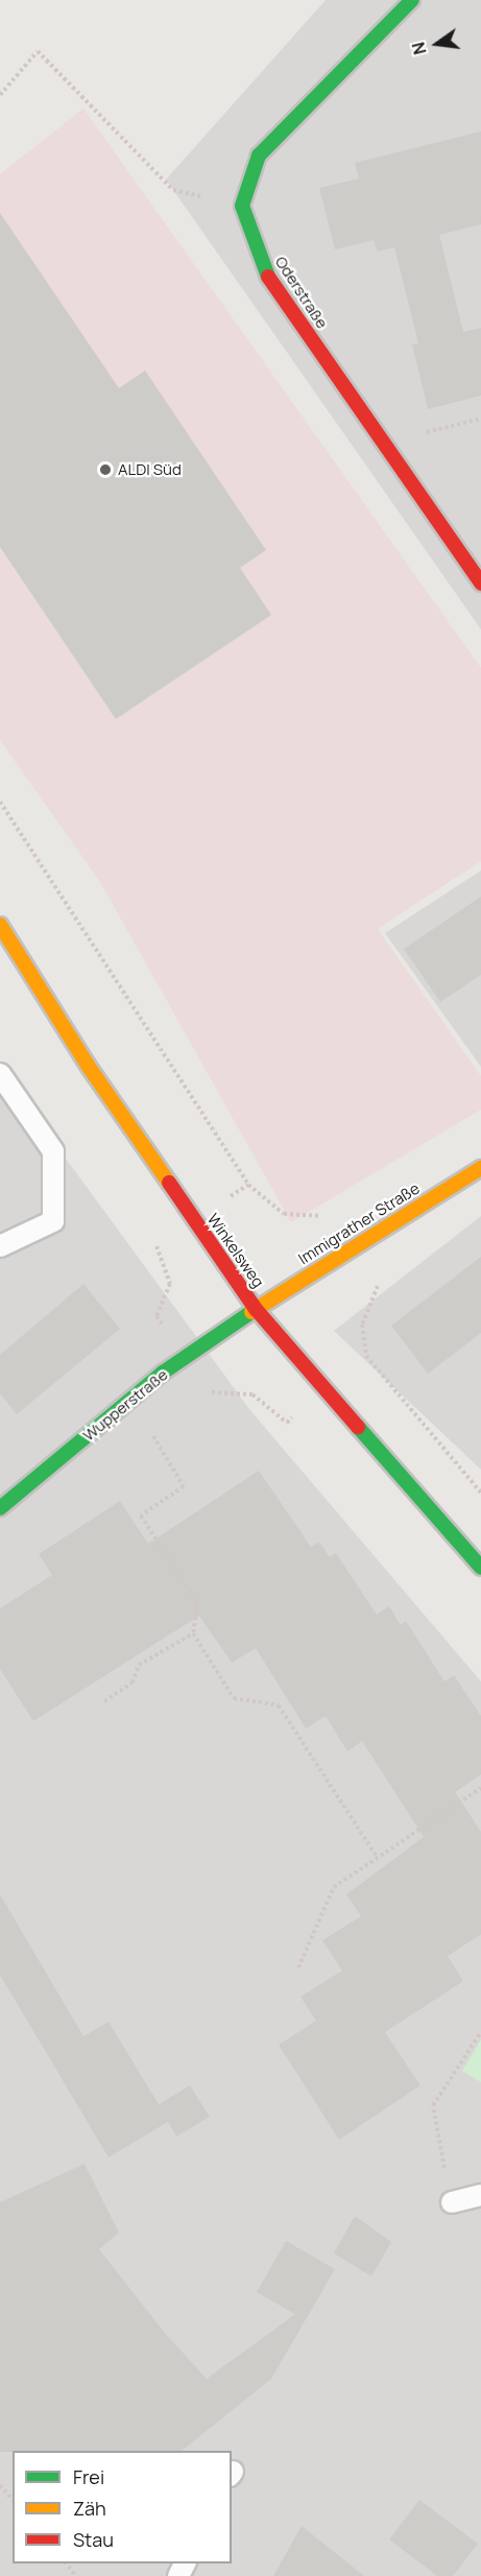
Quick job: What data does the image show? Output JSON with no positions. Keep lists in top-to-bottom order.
{
  "streets": {
    "street": [
      "Oderstraße",
      "Immigrather Straße",
      "Winkelsweg",
      "Wupperstraße"
    ]
  },
  "crossings": [
    ["Immigrather Straße", "Winkelsweg"],
    ["Immigrather Straße", "Wupperstraße"],
    ["Winkelsweg", "Wupperstraße"]
  ],
  "places": ["ALDI Süd"],
  "legend": ["Frei", "Zäh", "Stau"],
  "north": "left"
}
